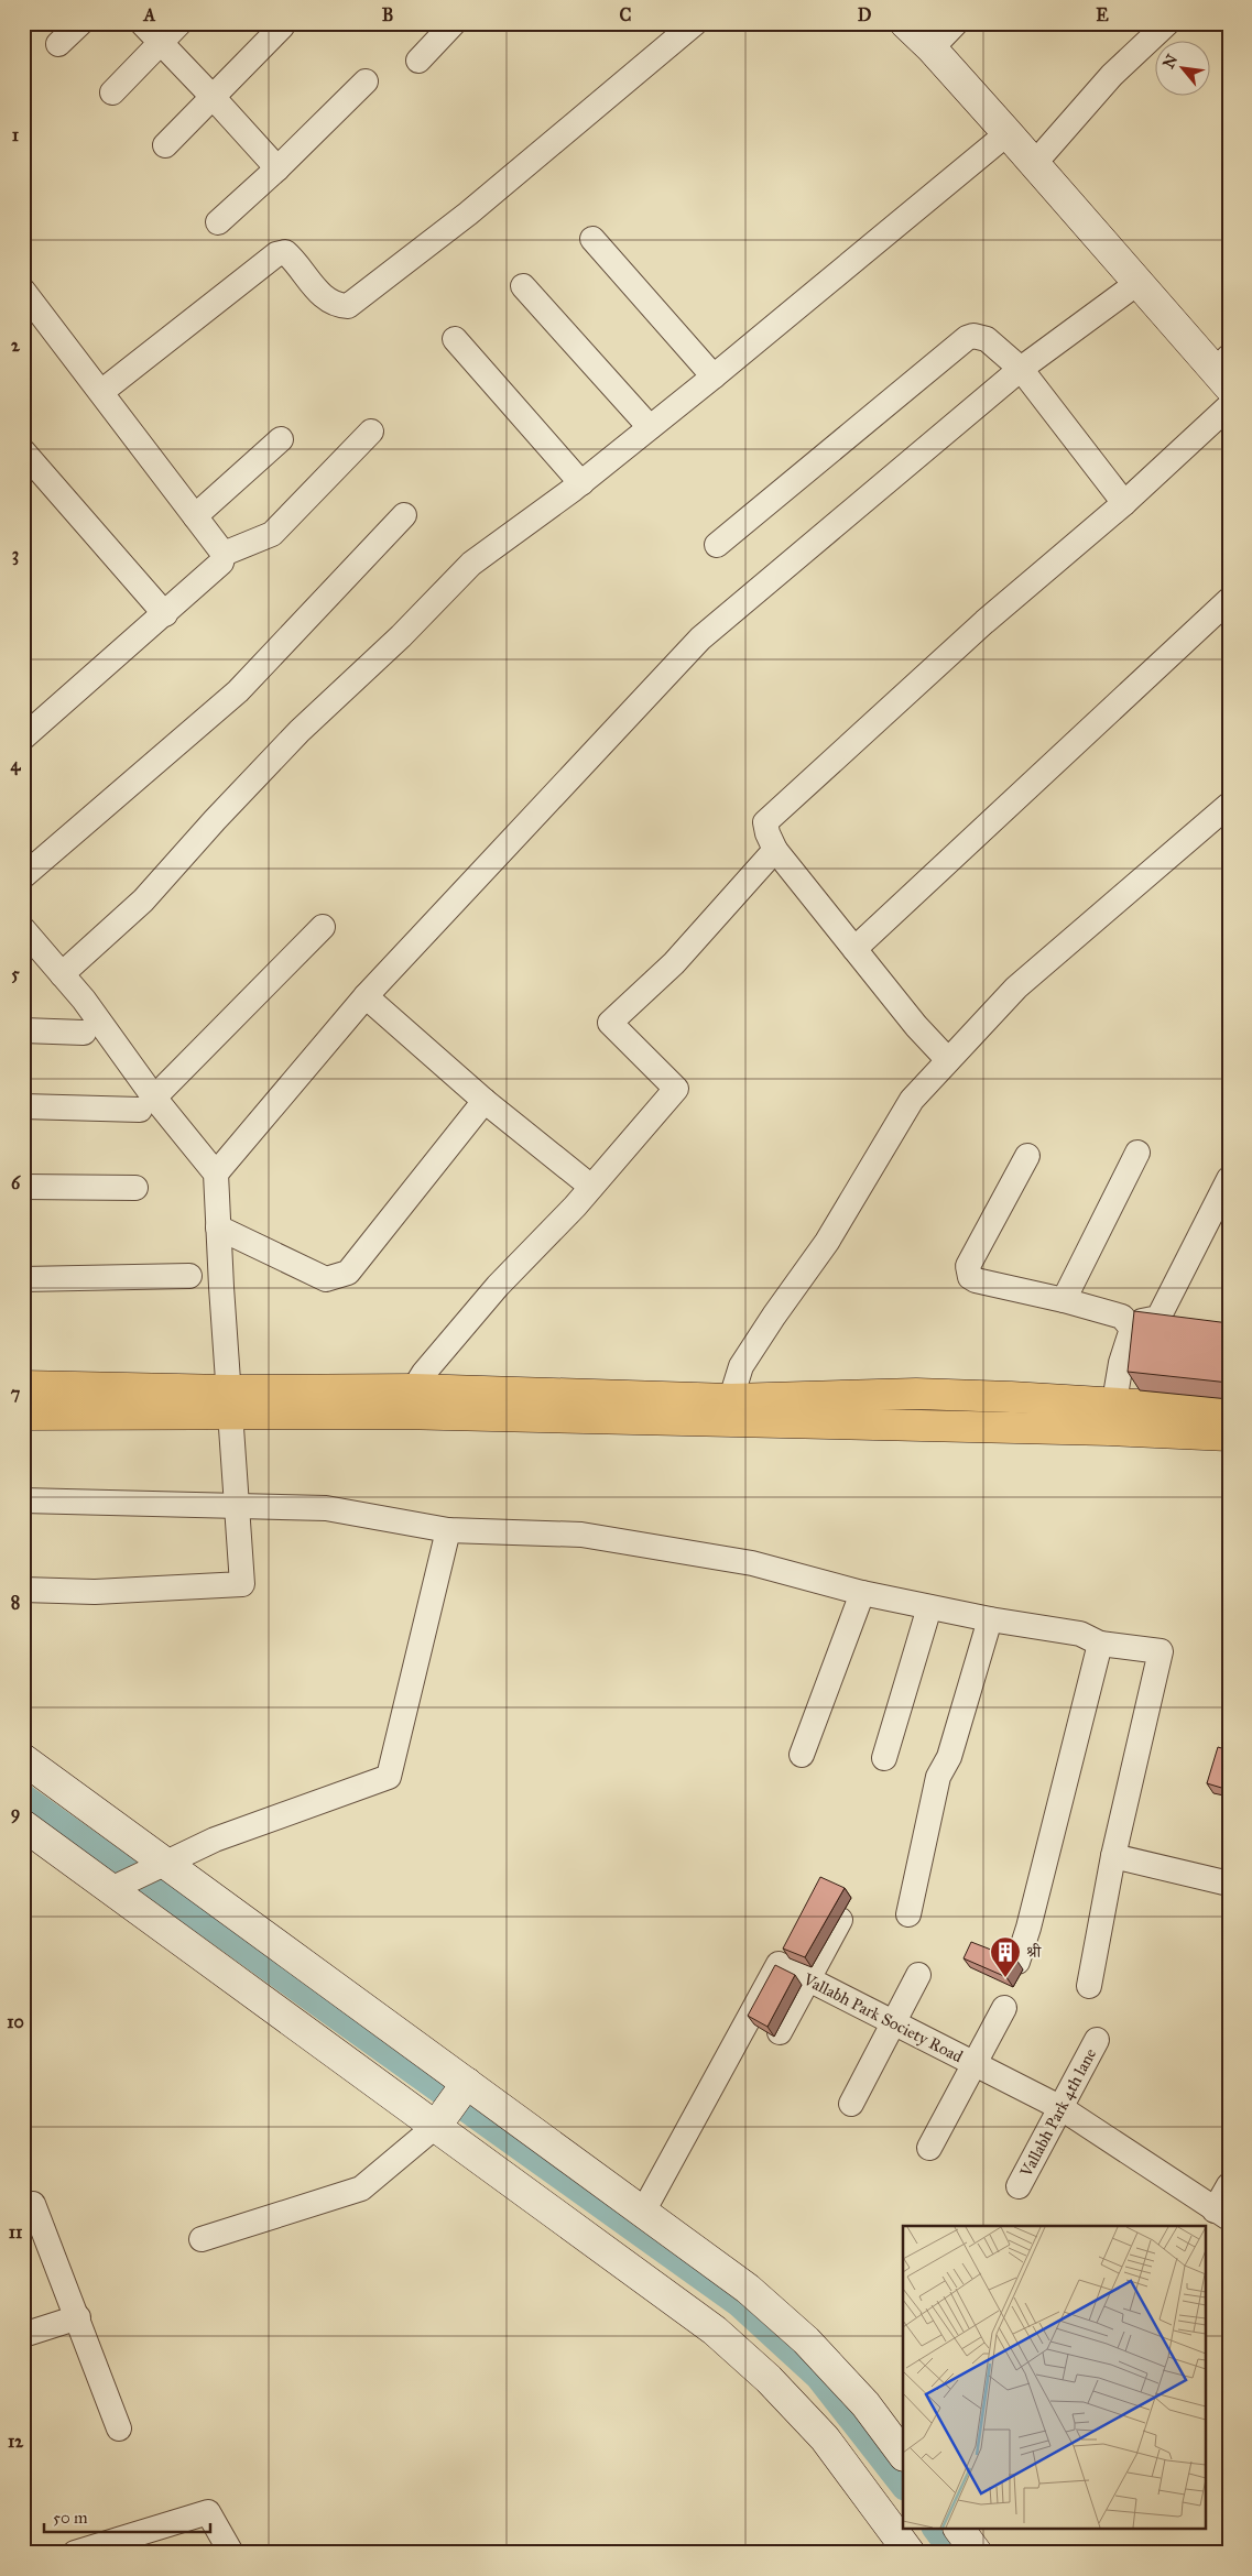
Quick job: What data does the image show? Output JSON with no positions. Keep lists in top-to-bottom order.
{
  "streets": {
    "street": ["Vallabh Park Society Road", "Vallabh Park 4th lane"]
  },
  "crossings": [
    ["Vallabh Park Society Road", "Vallabh Park 4th lane"]
  ],
  "places": {
    "building": ["श्री"]
  },
  "scale_bar": "50 m",
  "north": "top left",
  "grid": {
    "columns": [
      "A",
      "B",
      "C",
      "D",
      "E"
    ],
    "rows": [
      "1",
      "2",
      "3",
      "4",
      "5",
      "6",
      "7",
      "8",
      "9",
      "10",
      "11",
      "12"
    ]
  }
}
